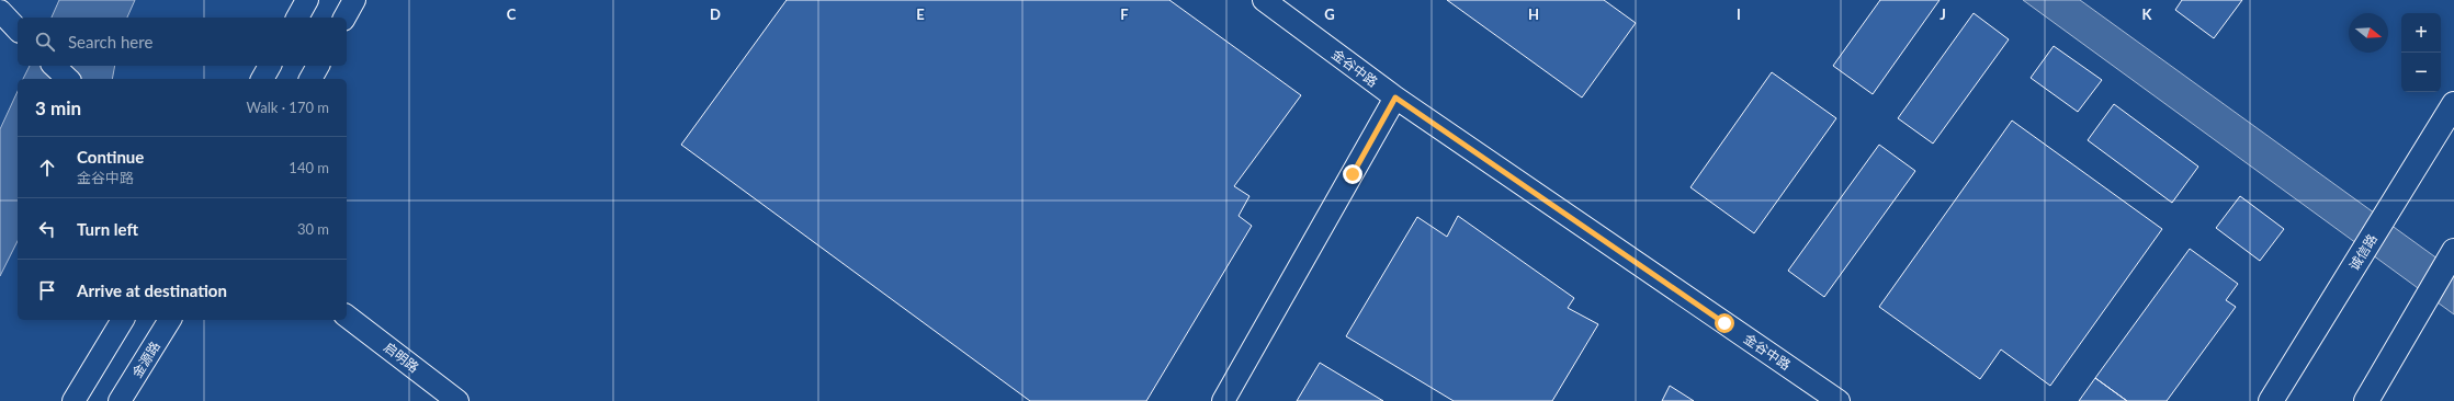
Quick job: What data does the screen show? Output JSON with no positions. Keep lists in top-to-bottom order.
{
  "streets": {
    "main road": ["诚信路"],
    "street": ["金谷中路", "启明路", "金源路"]
  },
  "north": "right",
  "page": {
    "map_buttons": ["+", "−"],
    "search": "Search here",
    "heading": ["3 min", "Walk · 170 m"],
    "list": [
      ["Continue", "金谷中路", "140 m"],
      ["Turn left", "30 m"],
      "Arrive at destination"
    ]
  },
  "grid": {
    "columns": [
      "C",
      "D",
      "E",
      "F",
      "G",
      "H",
      "I",
      "J",
      "K"
    ]
  }
}
